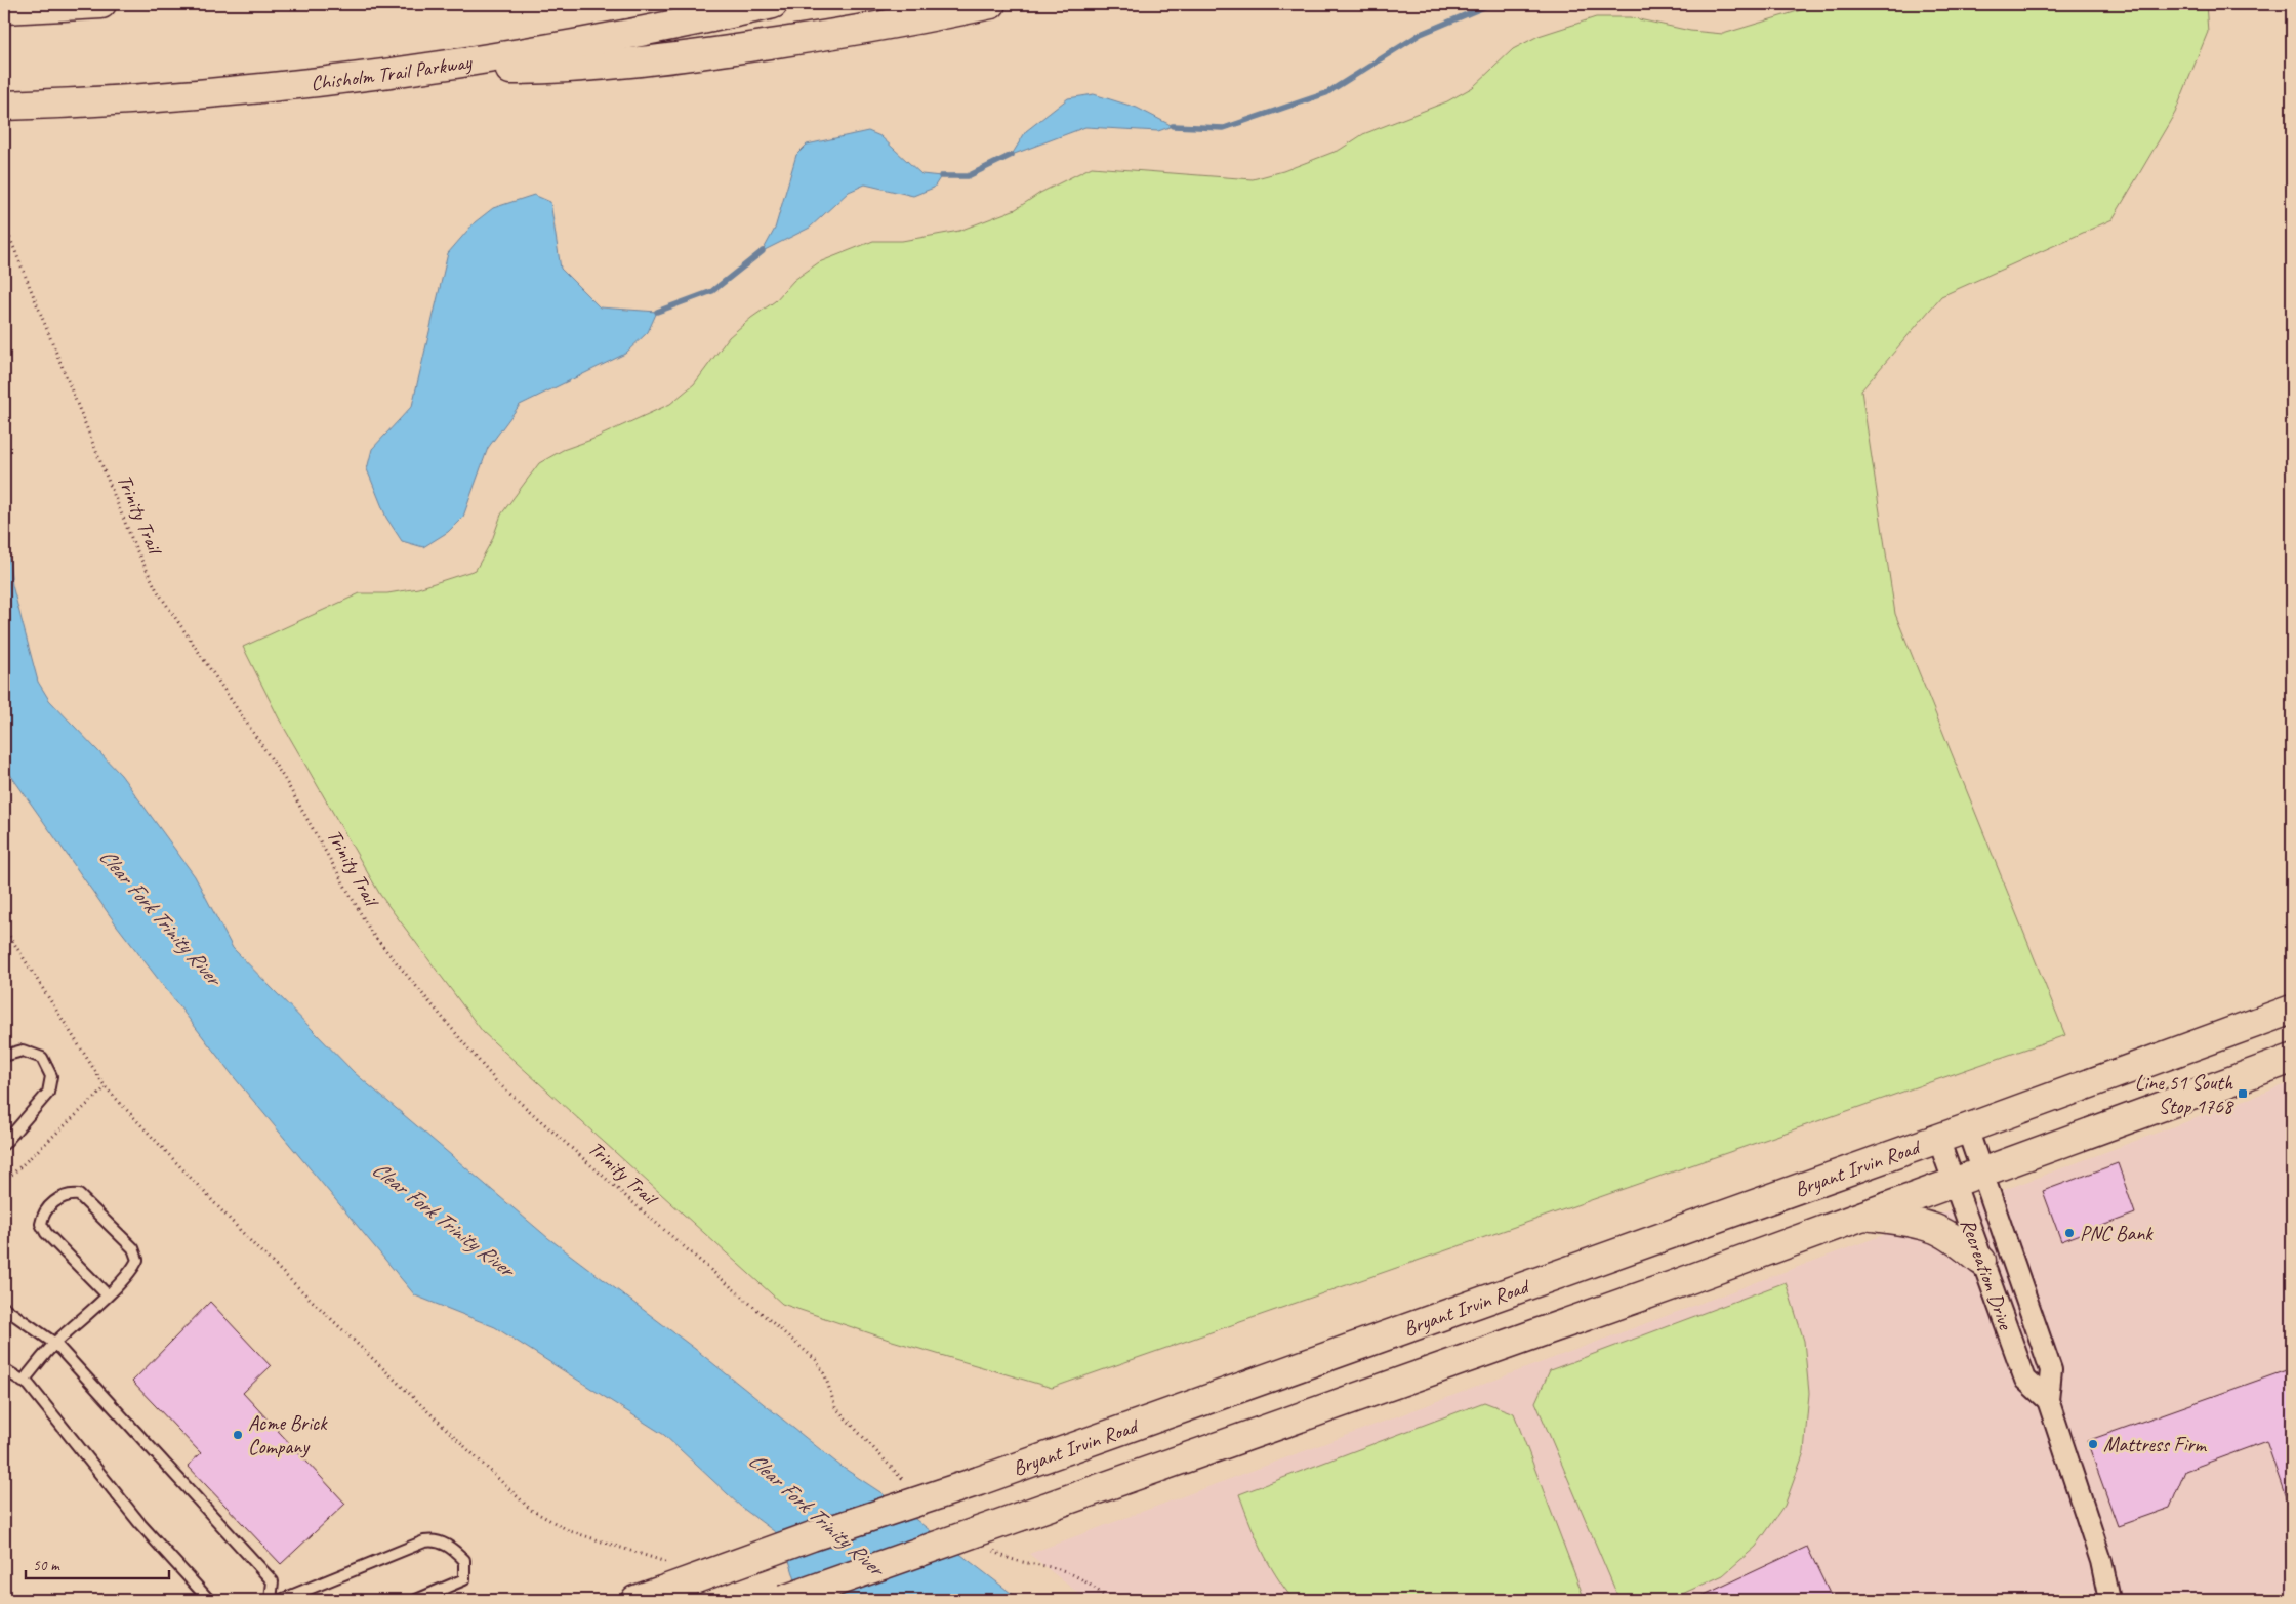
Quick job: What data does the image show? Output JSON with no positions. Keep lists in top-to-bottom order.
{
  "streets": {
    "main road": ["Chisholm Trail Parkway", "Bryant Irvin Road"],
    "street": ["Recreation Drive"],
    "path": ["Trinity Trail"]
  },
  "crossings": [
    ["Bryant Irvin Road", "Recreation Drive"]
  ],
  "water": ["Clear Fork Trinity River"],
  "places": {
    "transit": ["Line 51 South Stop 1768"],
    "other": ["PNC Bank", "Acme Brick Company", "Mattress Firm"]
  },
  "scale_bar": "50 m"
}
